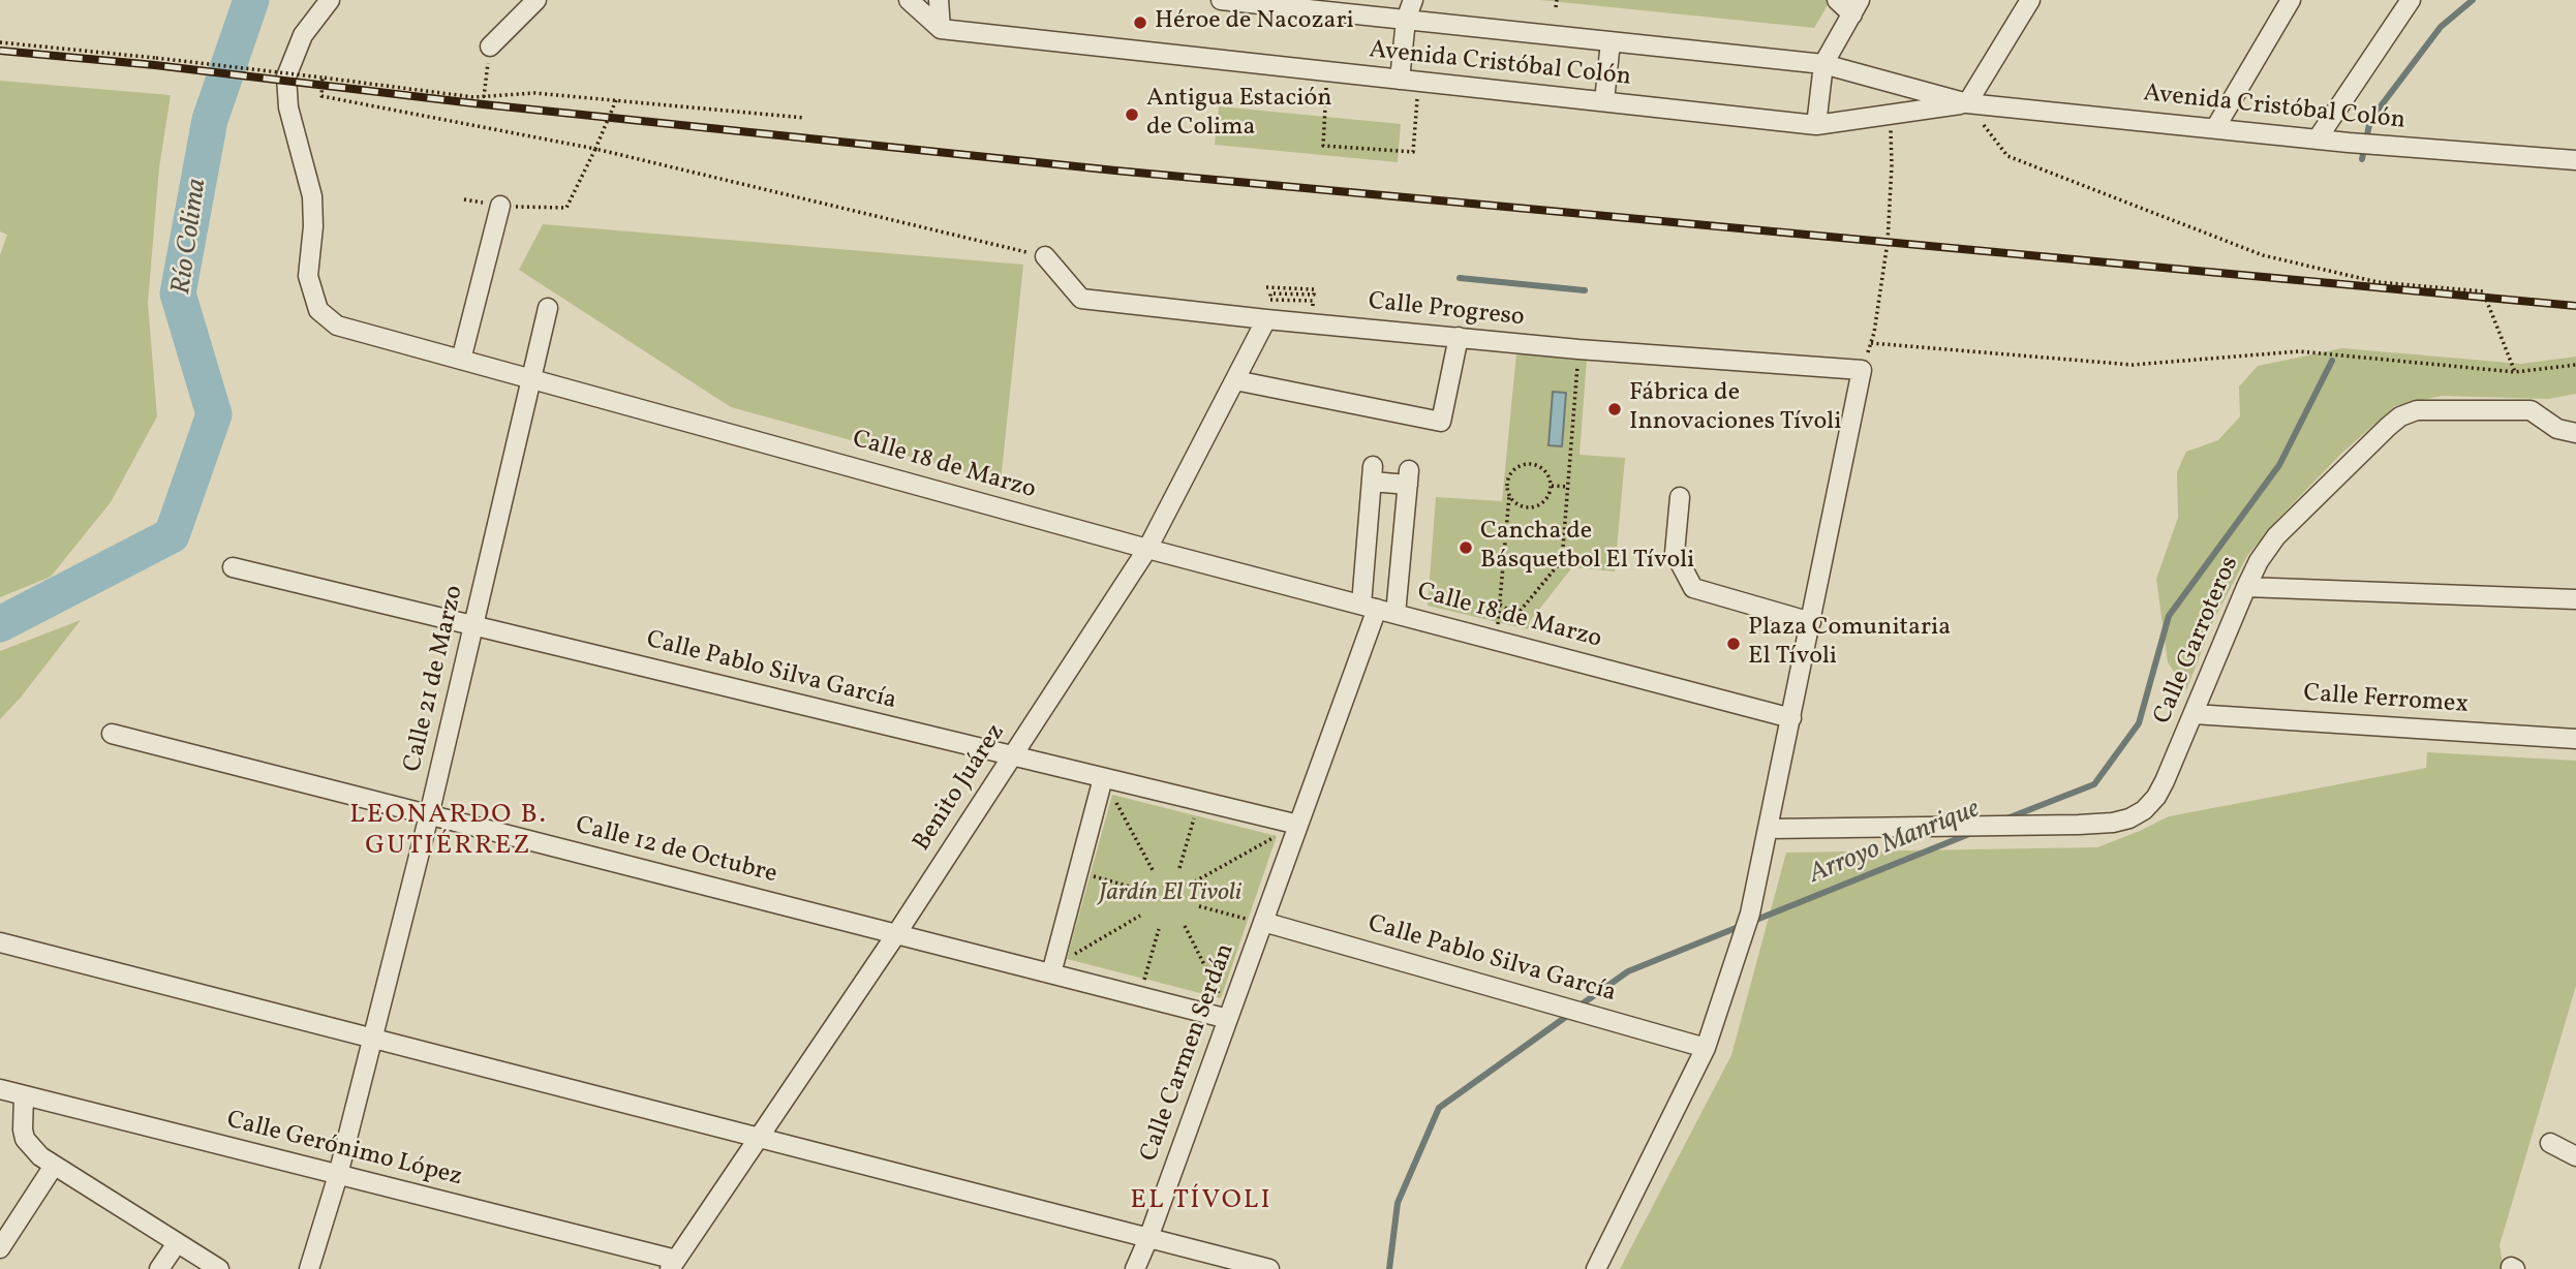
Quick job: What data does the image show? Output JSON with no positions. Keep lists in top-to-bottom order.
{
  "streets": {
    "street": [
      "Avenida Cristóbal Colón",
      "Calle Progreso",
      "Calle 18 de Marzo",
      "Calle Garroteros",
      "Calle Pablo Silva García",
      "Calle 21 de Marzo",
      "Calle Ferromex",
      "Benito Juárez",
      "Calle 12 de Octubre",
      "Calle Carmen Serdán",
      "Calle Gerónimo López"
    ]
  },
  "crossings": [
    ["Calle Progreso", "Benito Juárez"],
    ["Calle 18 de Marzo", "Calle 21 de Marzo"],
    ["Calle 18 de Marzo", "Benito Juárez"],
    ["Calle 18 de Marzo", "Calle Carmen Serdán"],
    ["Calle Garroteros", "Calle Ferromex"],
    ["Calle Pablo Silva García", "Calle 21 de Marzo"],
    ["Calle Pablo Silva García", "Benito Juárez"],
    ["Calle Pablo Silva García", "Calle Carmen Serdán"],
    ["Calle 21 de Marzo", "Calle 12 de Octubre"],
    ["Calle 21 de Marzo", "Calle Gerónimo López"],
    ["Benito Juárez", "Calle 12 de Octubre"],
    ["Benito Juárez", "Calle Gerónimo López"],
    ["Calle 12 de Octubre", "Calle Carmen Serdán"]
  ],
  "districts": ["LEONARDO B. GUTIÉRREZ", "EL TÍVOLI"],
  "water": ["Río Colima", "Arroyo Manrique"],
  "parks": ["Jardín El Tivoli"],
  "places": [
    "Héroe de Nacozari",
    "Antigua Estación de Colima",
    "Fábrica de Innovaciones Tívoli",
    "Cancha de Básquetbol El Tívoli",
    "Plaza Comunitaria El Tívoli"
  ]
}
